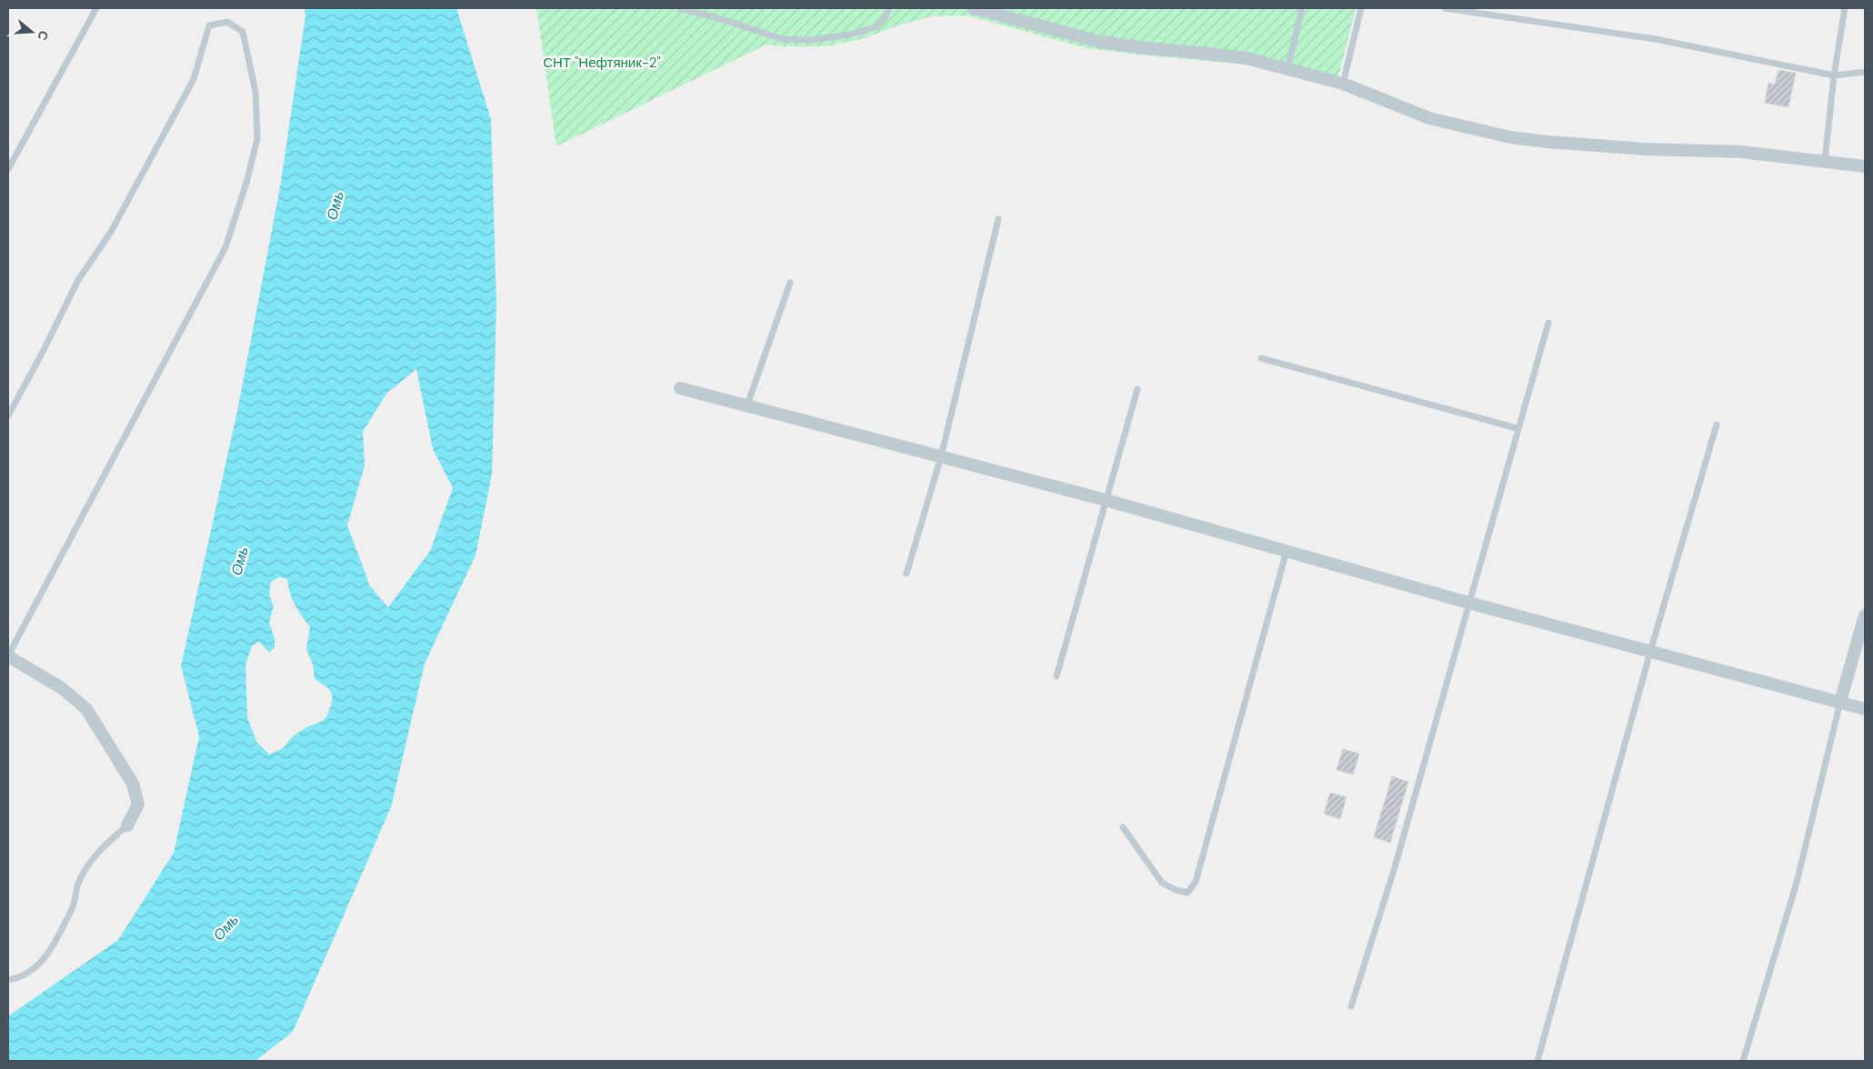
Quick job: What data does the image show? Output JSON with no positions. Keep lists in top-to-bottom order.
{
  "water": ["Омь"],
  "parks": ["СНТ \"Нефтяник-2\""],
  "north": "right"
}
